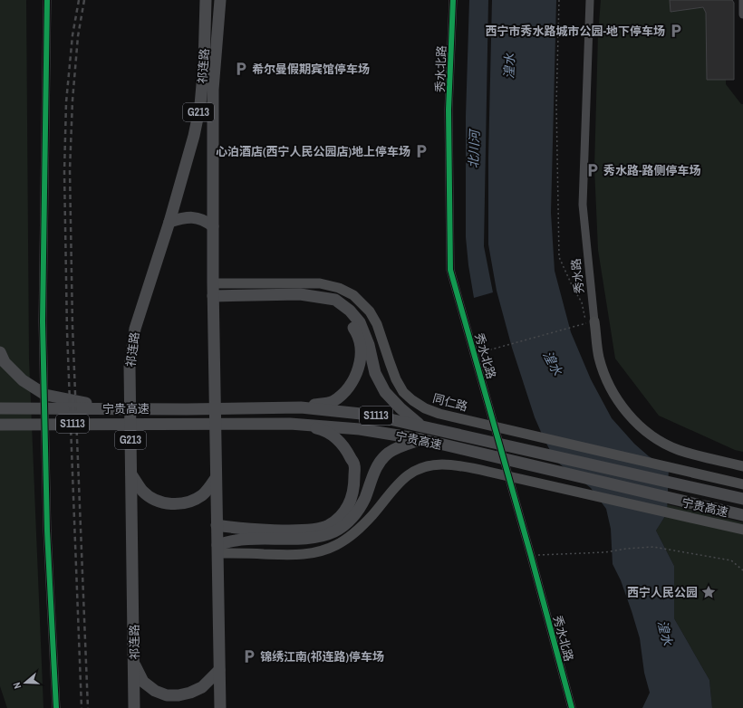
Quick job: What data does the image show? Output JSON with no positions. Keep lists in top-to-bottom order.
{
  "streets": {
    "highway": [
      "祁连路",
      "G213",
      "宁贵高速",
      "S1113"
    ],
    "main road": ["秀水路", "同仁路"],
    "street": ["秀水北路"]
  },
  "crossings": [
    ["祁连路", "同仁路"]
  ],
  "water": ["湟水", "北川河"],
  "places": {
    "parking": [
      "西宁市秀水路城市公园-地下停车场",
      "希尔曼假期宾馆停车场",
      "心泊酒店(西宁人民公园店)地上停车场",
      "秀水路-路侧停车场",
      "锦绣江南(祁连路)停车场"
    ],
    "place": ["西宁人民公园"]
  },
  "north": "left"
}
